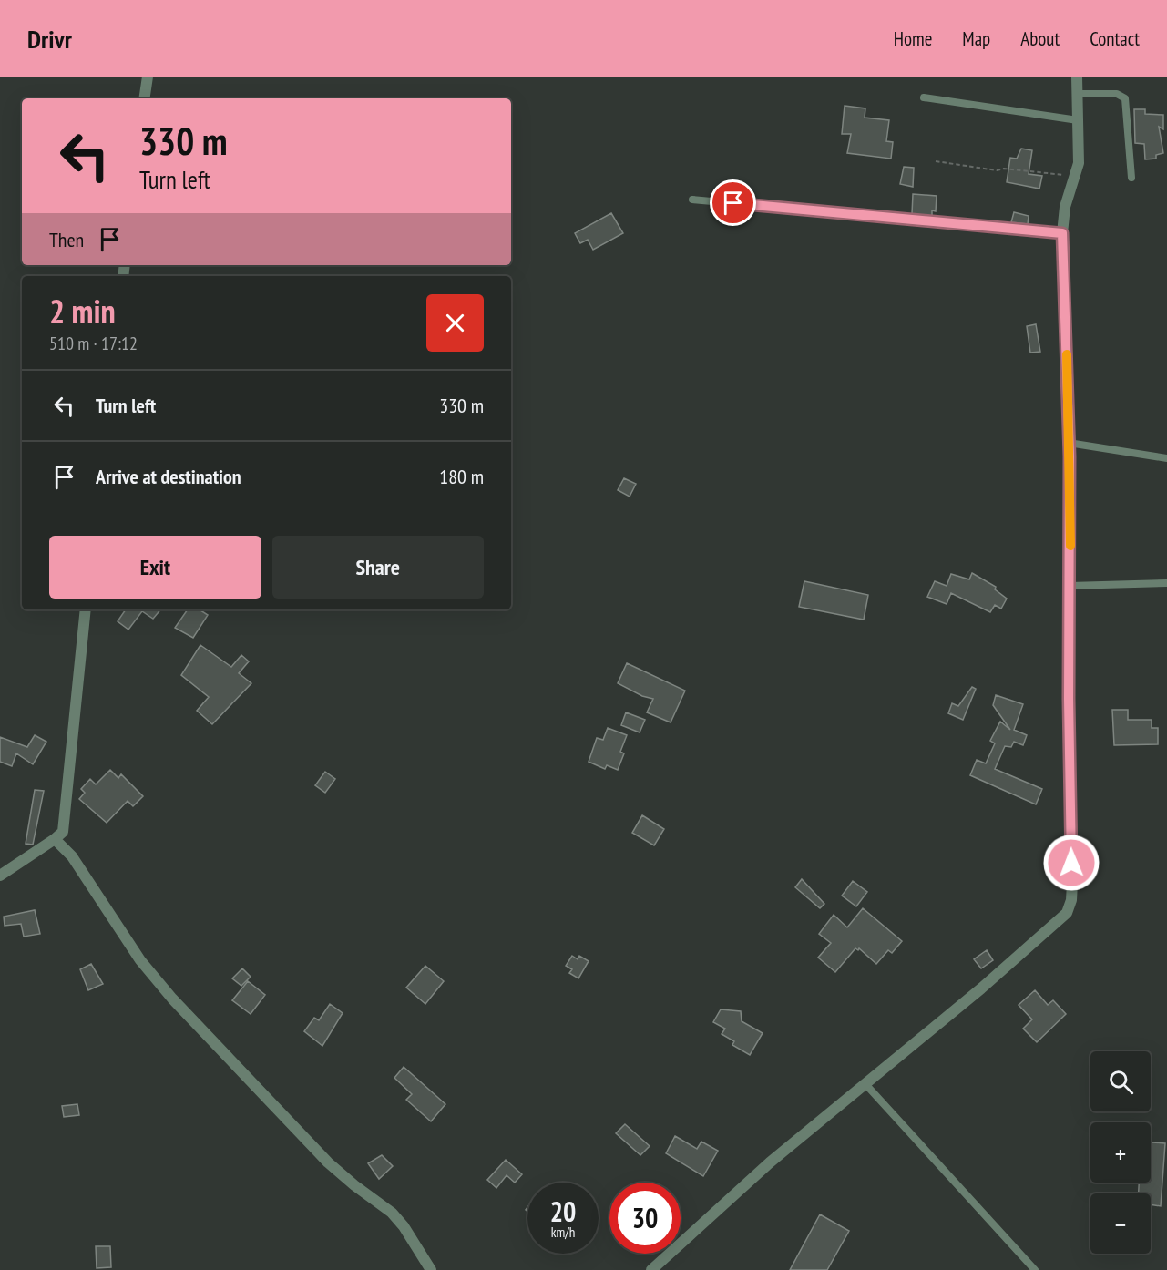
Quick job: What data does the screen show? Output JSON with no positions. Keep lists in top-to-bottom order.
{
  "page": {
    "header": "Drivr",
    "nav": [
      "Home",
      "Map",
      "About",
      "Contact"
    ],
    "turn": ["330 m", "Turn left"],
    "then": "Then",
    "heading": ["2 min", "510 m · 17:12"],
    "list": [
      {
        "name": "Turn left",
        "value": "330 m"
      },
      {
        "name": "Arrive at destination",
        "value": "180 m"
      }
    ],
    "buttons": ["Exit", "Share"],
    "map_buttons": ["+", "−"],
    "speed": "20 km/h",
    "limit": "30"
  }
}
